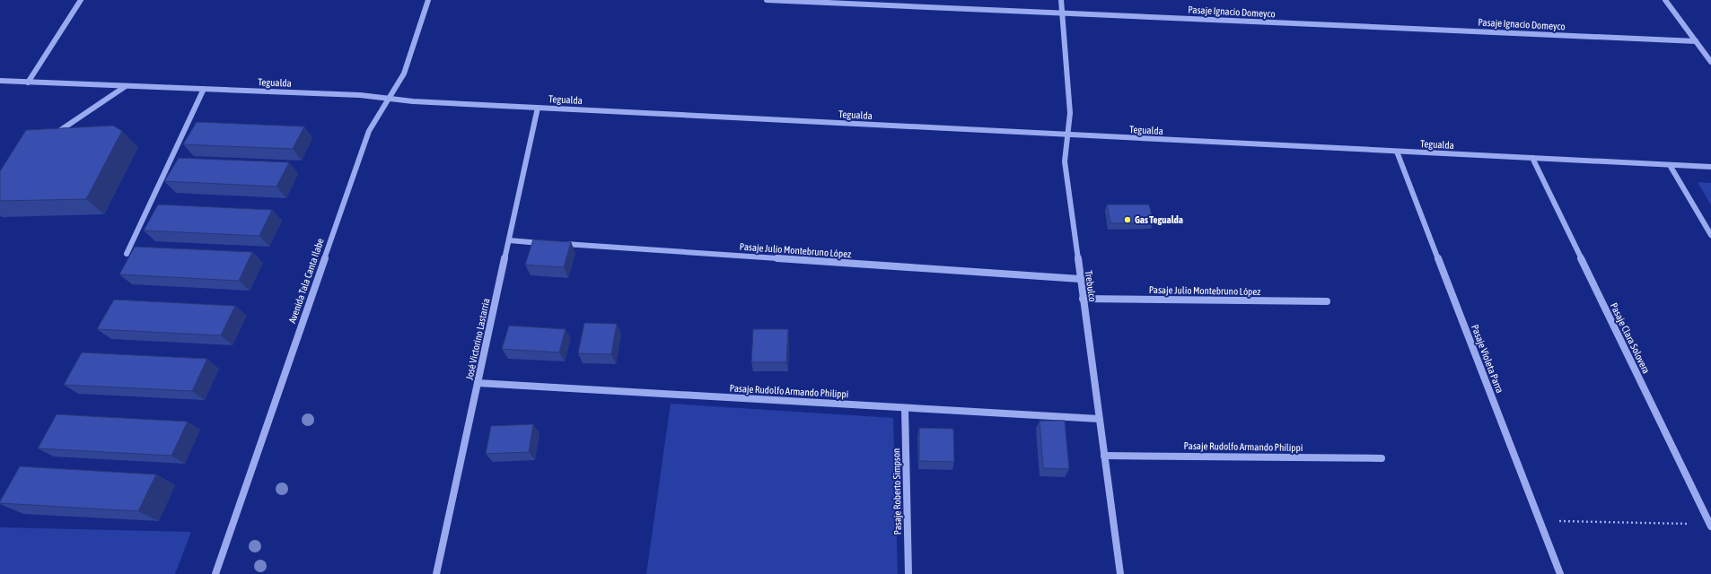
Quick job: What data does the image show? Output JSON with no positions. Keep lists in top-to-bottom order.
{
  "streets": {
    "street": [
      "Pasaje Ignacio Domeyco",
      "Tegualda",
      "Pasaje Julio Montebruno López",
      "Avenida Tala Canta Ilabe",
      "Trebulco",
      "Pasaje Clara Solovera",
      "José Victorino Lastarria",
      "Pasaje Violeta Parra",
      "Pasaje Rudolfo Armando Philippi",
      "Pasaje Roberto Simpson"
    ]
  },
  "crossings": [
    ["Pasaje Ignacio Domeyco", "Trebulco"],
    ["Tegualda", "Avenida Tala Canta Ilabe"],
    ["Tegualda", "Trebulco"],
    ["Tegualda", "Pasaje Clara Solovera"],
    ["Tegualda", "José Victorino Lastarria"],
    ["Tegualda", "Pasaje Violeta Parra"],
    ["Pasaje Julio Montebruno López", "Trebulco"],
    ["Trebulco", "Pasaje Rudolfo Armando Philippi"],
    ["José Victorino Lastarria", "Pasaje Rudolfo Armando Philippi"],
    ["Pasaje Rudolfo Armando Philippi", "Pasaje Roberto Simpson"]
  ],
  "places": ["Gas Tegualda"]
}
